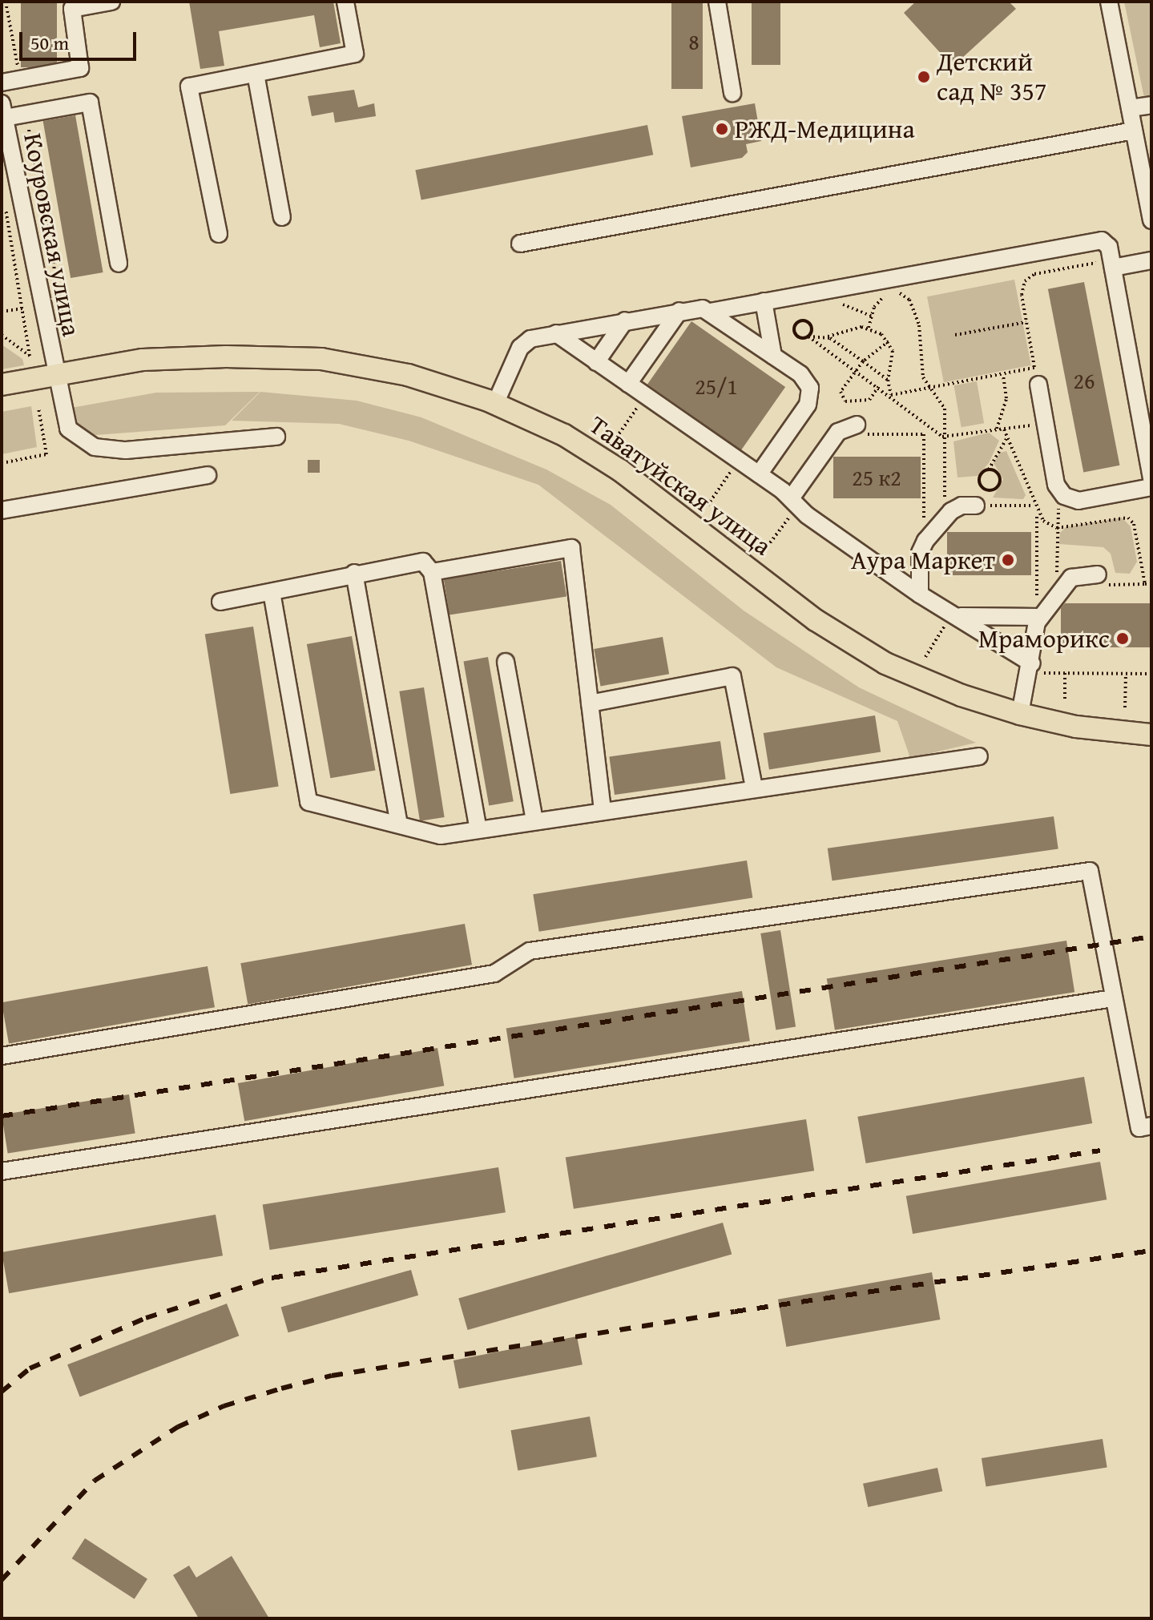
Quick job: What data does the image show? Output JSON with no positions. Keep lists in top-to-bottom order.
{
  "streets": {
    "main road": ["Таватуйская улица"],
    "street": ["Коуровская улица"]
  },
  "crossings": [
    ["Коуровская улица", "Таватуйская улица"]
  ],
  "places": [
    "Детский сад № 357",
    "РЖД-Медицина",
    "Аура Маркет",
    "Мраморикс"
  ],
  "house_numbers": [
    "8",
    "26",
    "25/1",
    "25 к2"
  ],
  "scale_bar": "50 m"
}
